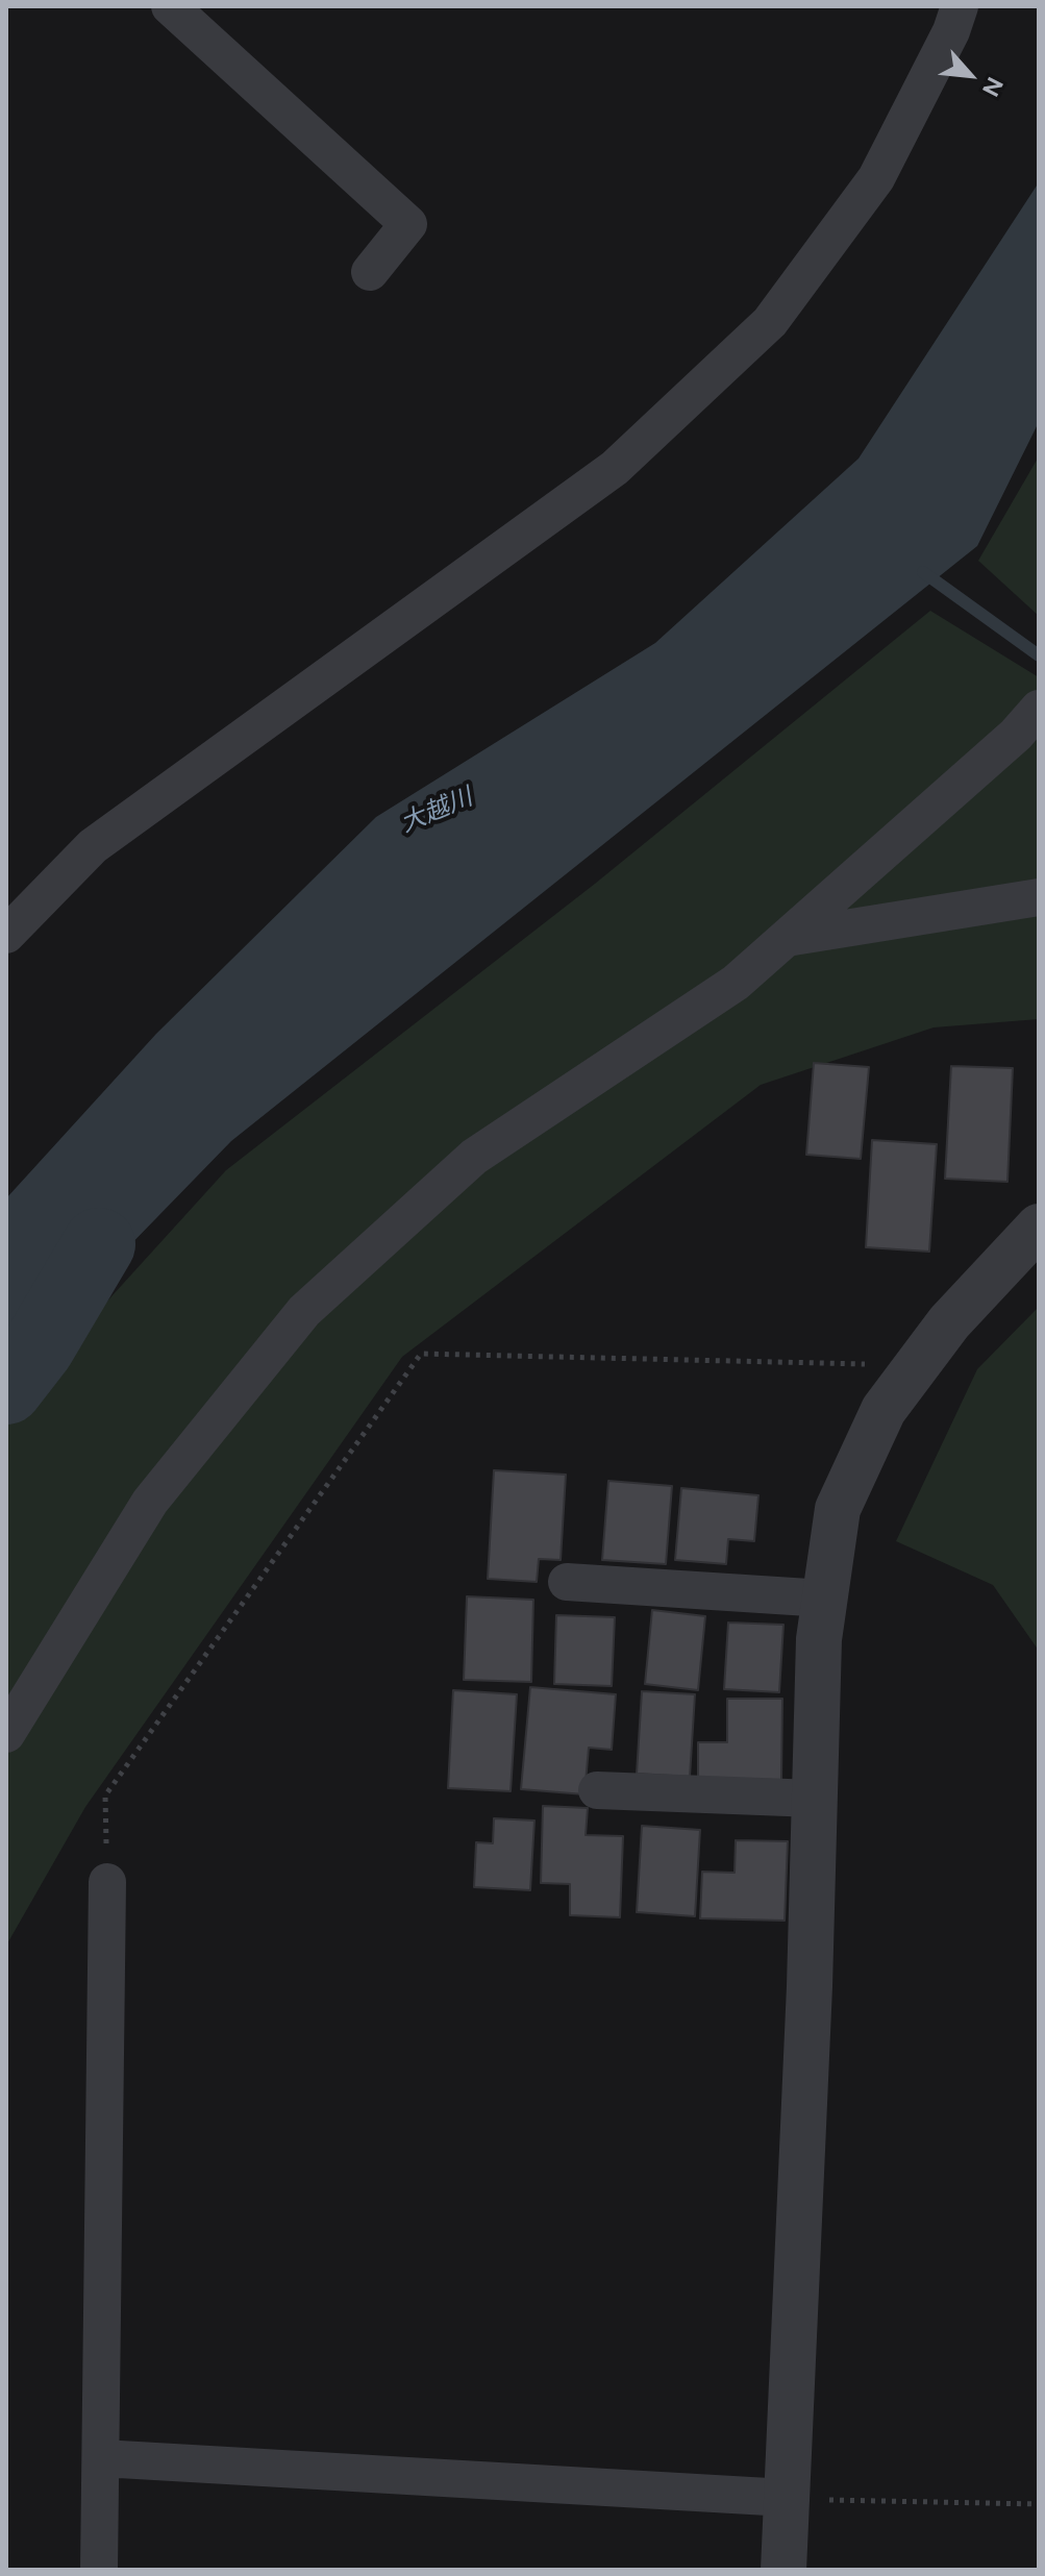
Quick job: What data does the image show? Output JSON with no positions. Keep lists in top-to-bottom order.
{
  "water": ["大越川"],
  "north": "bottom right"
}
